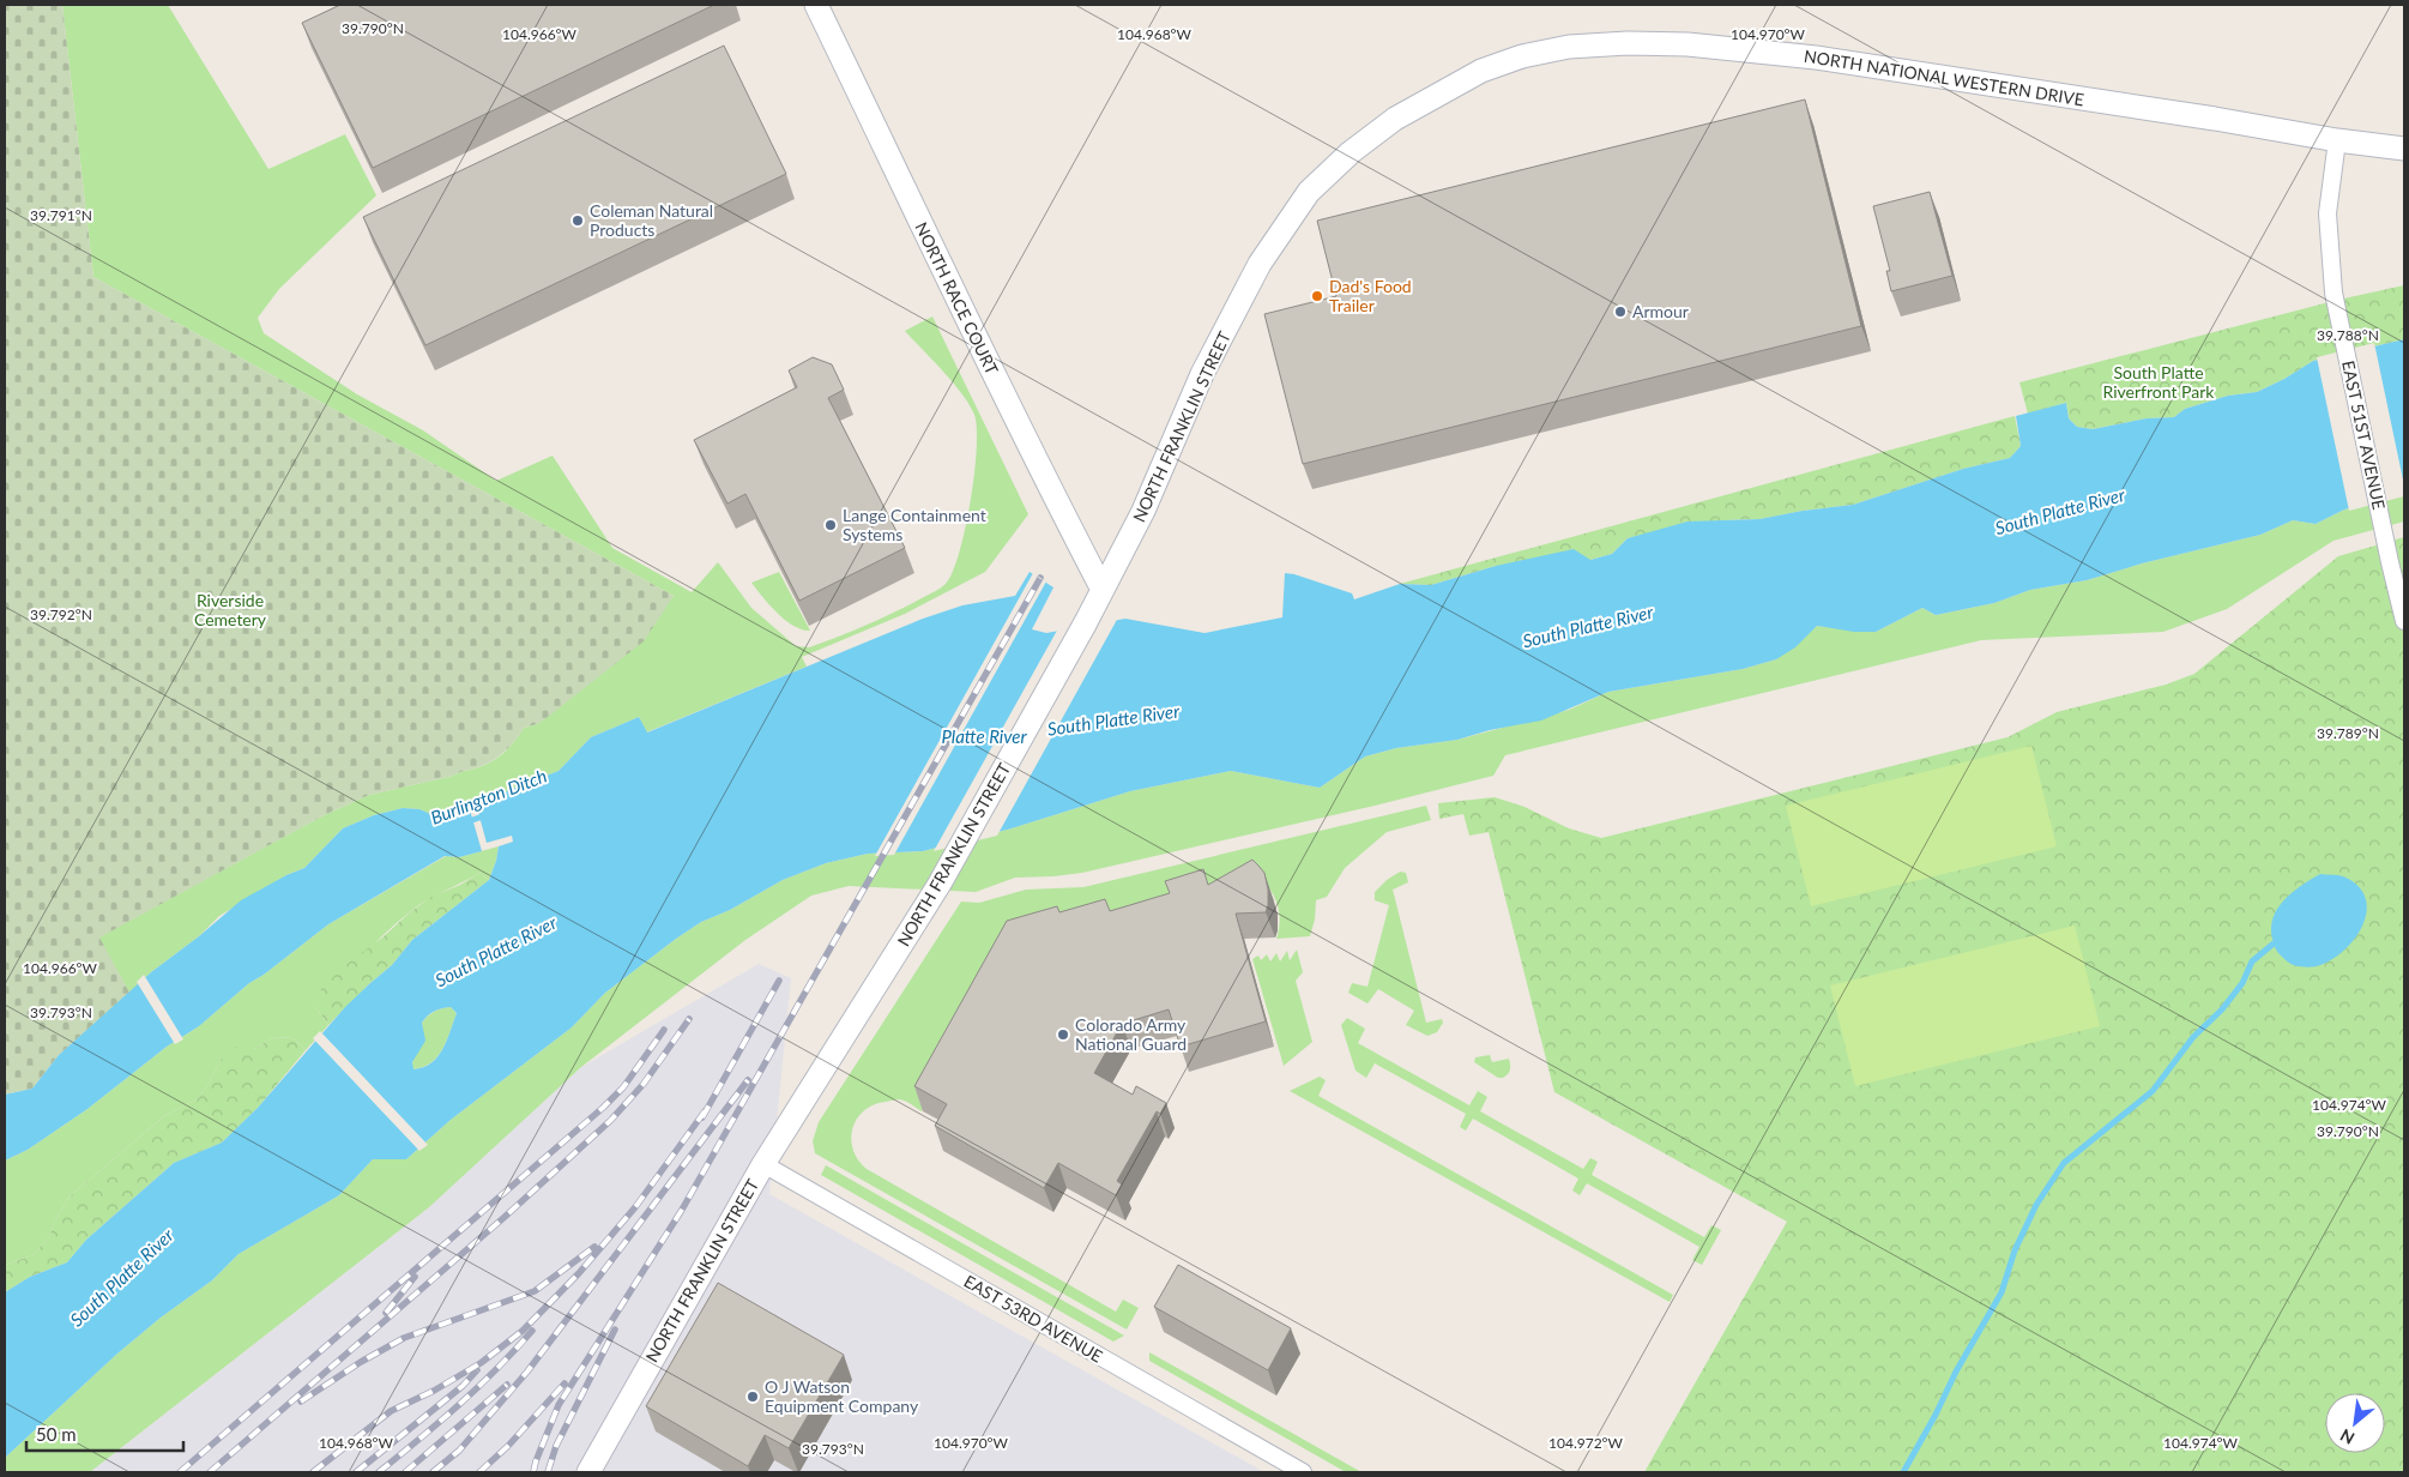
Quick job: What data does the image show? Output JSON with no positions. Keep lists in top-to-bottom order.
{
  "streets": {
    "street": [
      "NORTH NATIONAL WESTERN DRIVE",
      "NORTH RACE COURT",
      "NORTH FRANKLIN STREET",
      "EAST 51ST AVENUE",
      "EAST 53RD AVENUE"
    ]
  },
  "crossings": [
    ["NORTH NATIONAL WESTERN DRIVE", "NORTH FRANKLIN STREET"],
    ["NORTH NATIONAL WESTERN DRIVE", "EAST 51ST AVENUE"],
    ["NORTH RACE COURT", "NORTH FRANKLIN STREET"],
    ["NORTH FRANKLIN STREET", "EAST 53RD AVENUE"]
  ],
  "water": ["South Platte River", "Platte River", "Burlington Ditch"],
  "parks": ["South Platte Riverfront Park", "Riverside Cemetery"],
  "places": [
    "Coleman Natural Products",
    "Dad's Food Trailer",
    "Armour",
    "Lange Containment Systems",
    "Colorado Army National Guard",
    "O J Watson Equipment Company"
  ],
  "scale_bar": "50 m",
  "north": "bottom left",
  "coordinates": [
    "39.790°N",
    "104.966°W",
    "104.968°W",
    "104.970°W",
    "39.791°N",
    "39.788°N",
    "39.792°N",
    "39.789°N",
    "39.793°N",
    "104.974°W",
    "104.972°W"
  ]
}
